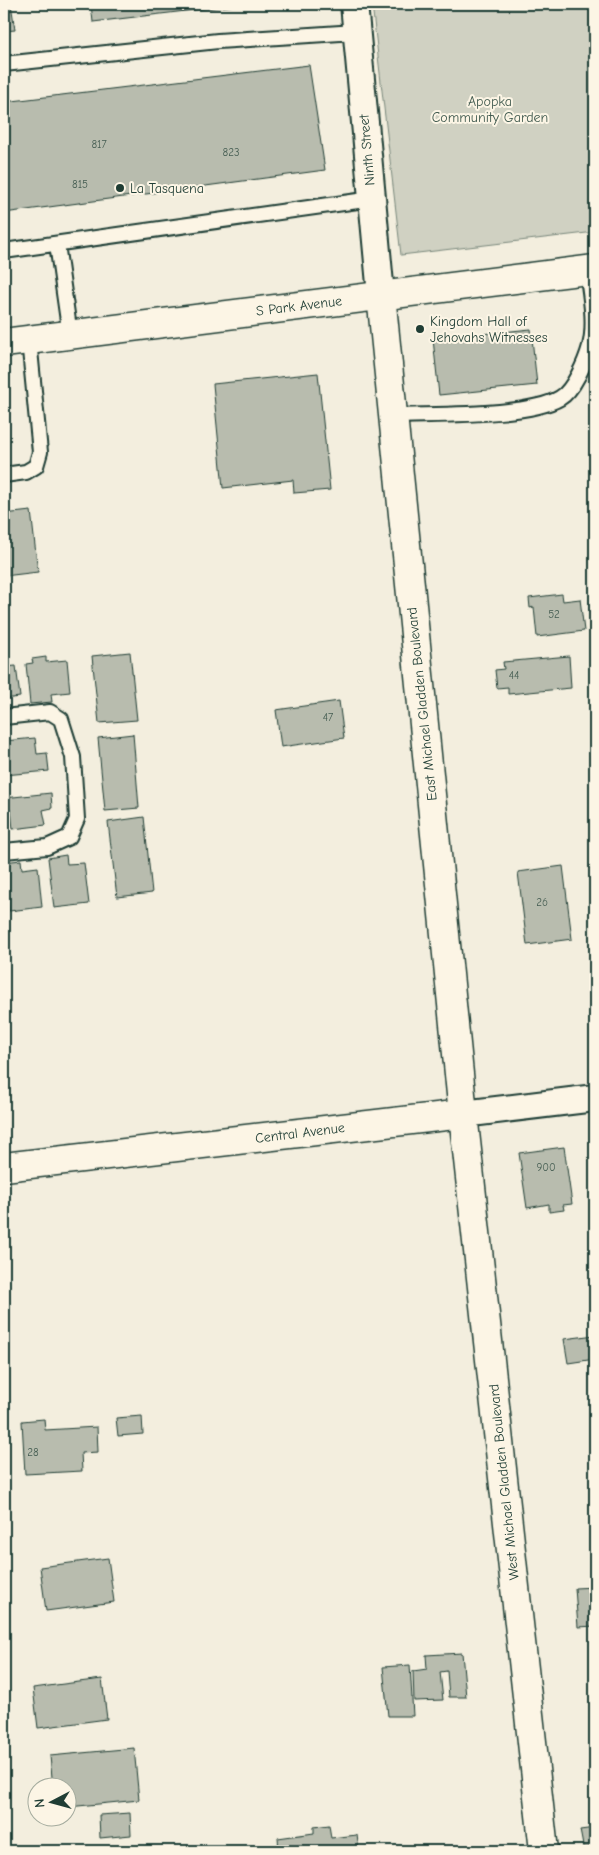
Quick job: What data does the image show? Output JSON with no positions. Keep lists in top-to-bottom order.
{
  "streets": {
    "main road": [
      "S Park Avenue",
      "East Michael Gladden Boulevard",
      "Central Avenue",
      "West Michael Gladden Boulevard"
    ],
    "street": ["Ninth Street"]
  },
  "crossings": [
    ["Ninth Street", "S Park Avenue"],
    ["Ninth Street", "East Michael Gladden Boulevard"],
    ["S Park Avenue", "East Michael Gladden Boulevard"],
    ["East Michael Gladden Boulevard", "Central Avenue"],
    ["East Michael Gladden Boulevard", "West Michael Gladden Boulevard"],
    ["Central Avenue", "West Michael Gladden Boulevard"]
  ],
  "parks": ["Apopka Community Garden"],
  "places": ["La Tasquena", "Kingdom Hall of Jehovahs Witnesses"],
  "house_numbers": [
    "817",
    "823",
    "815",
    "52",
    "44",
    "47",
    "26",
    "900",
    "28"
  ],
  "north": "left"
}
